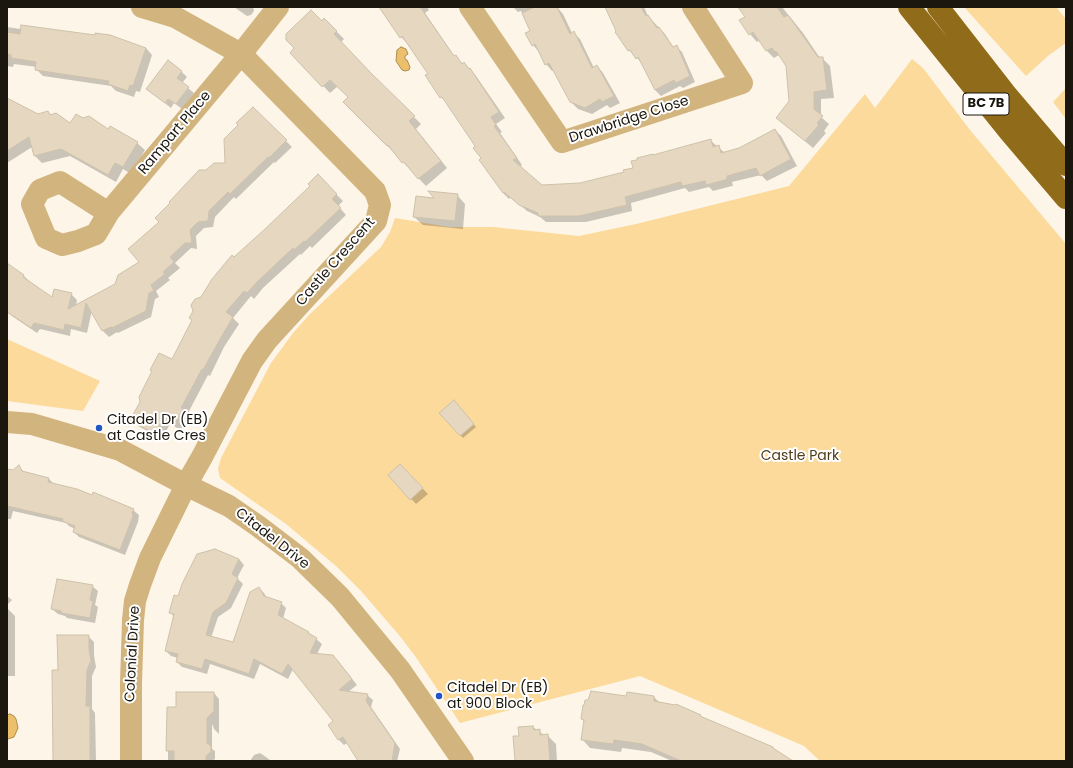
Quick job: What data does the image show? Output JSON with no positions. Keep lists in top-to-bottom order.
{
  "streets": {
    "highway": ["BC 7B"],
    "street": [
      "Drawbridge Close",
      "Rampart Place",
      "Castle Crescent",
      "Citadel Drive",
      "Colonial Drive"
    ]
  },
  "crossings": [
    ["Rampart Place", "Castle Crescent"],
    ["Castle Crescent", "Citadel Drive"],
    ["Castle Crescent", "Colonial Drive"],
    ["Citadel Drive", "Colonial Drive"]
  ],
  "parks": ["Castle Park"],
  "places": ["Citadel Dr (EB) at Castle Cres", "Citadel Dr (EB) at 900 Block"]
}
